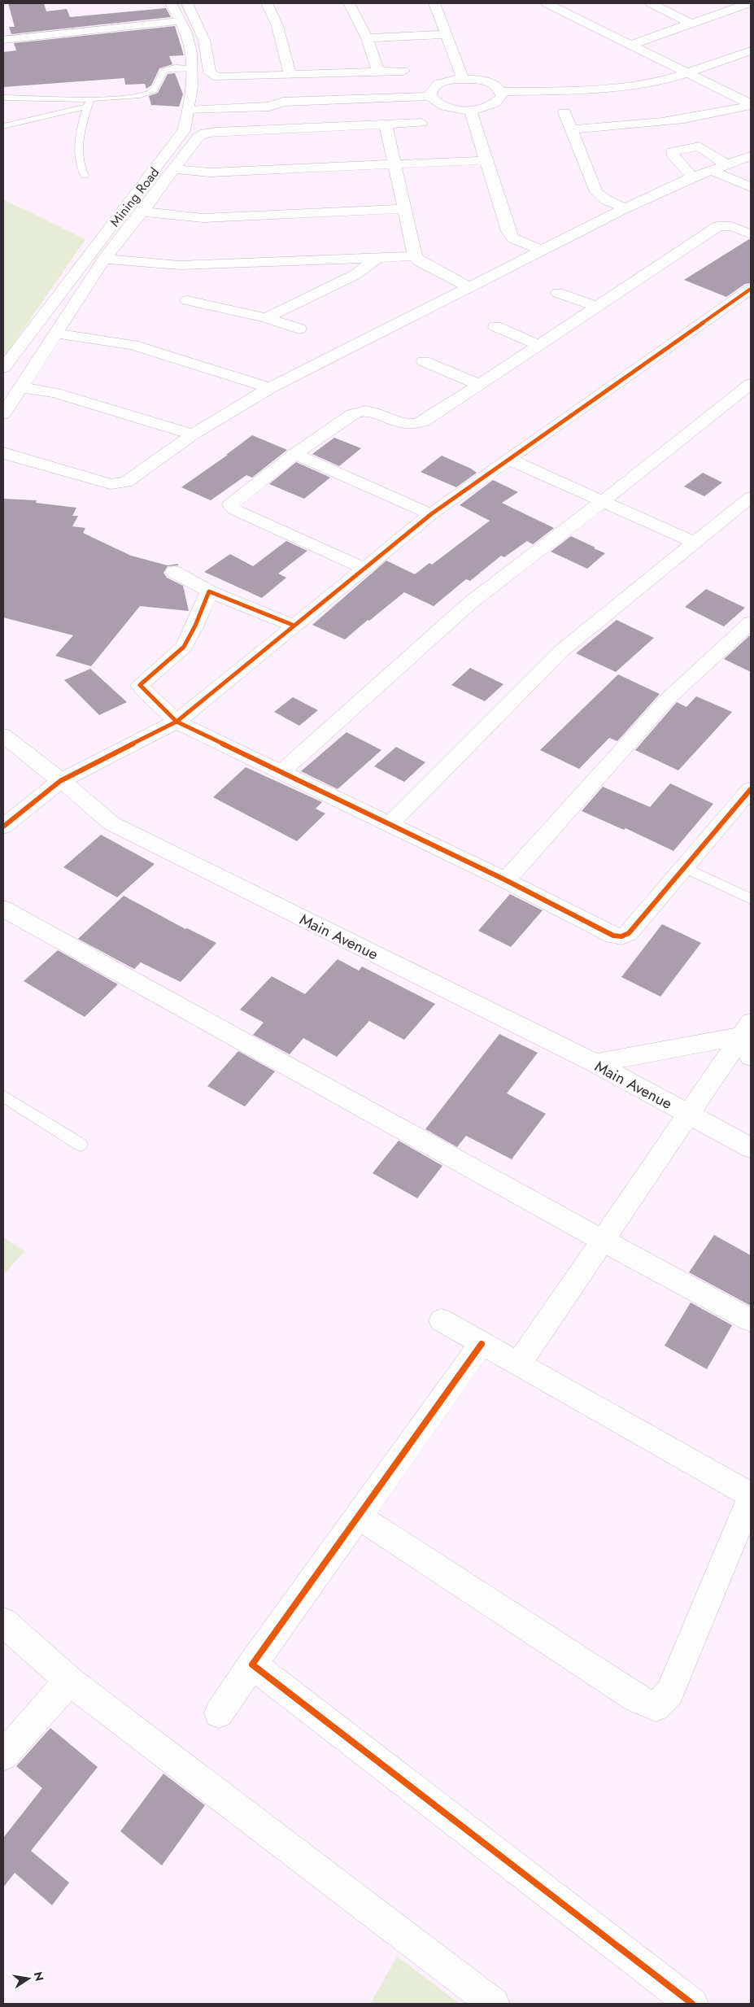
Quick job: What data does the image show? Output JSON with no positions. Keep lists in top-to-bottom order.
{
  "streets": {
    "street": ["Mining Road", "Main Avenue"]
  },
  "north": "right"
}
